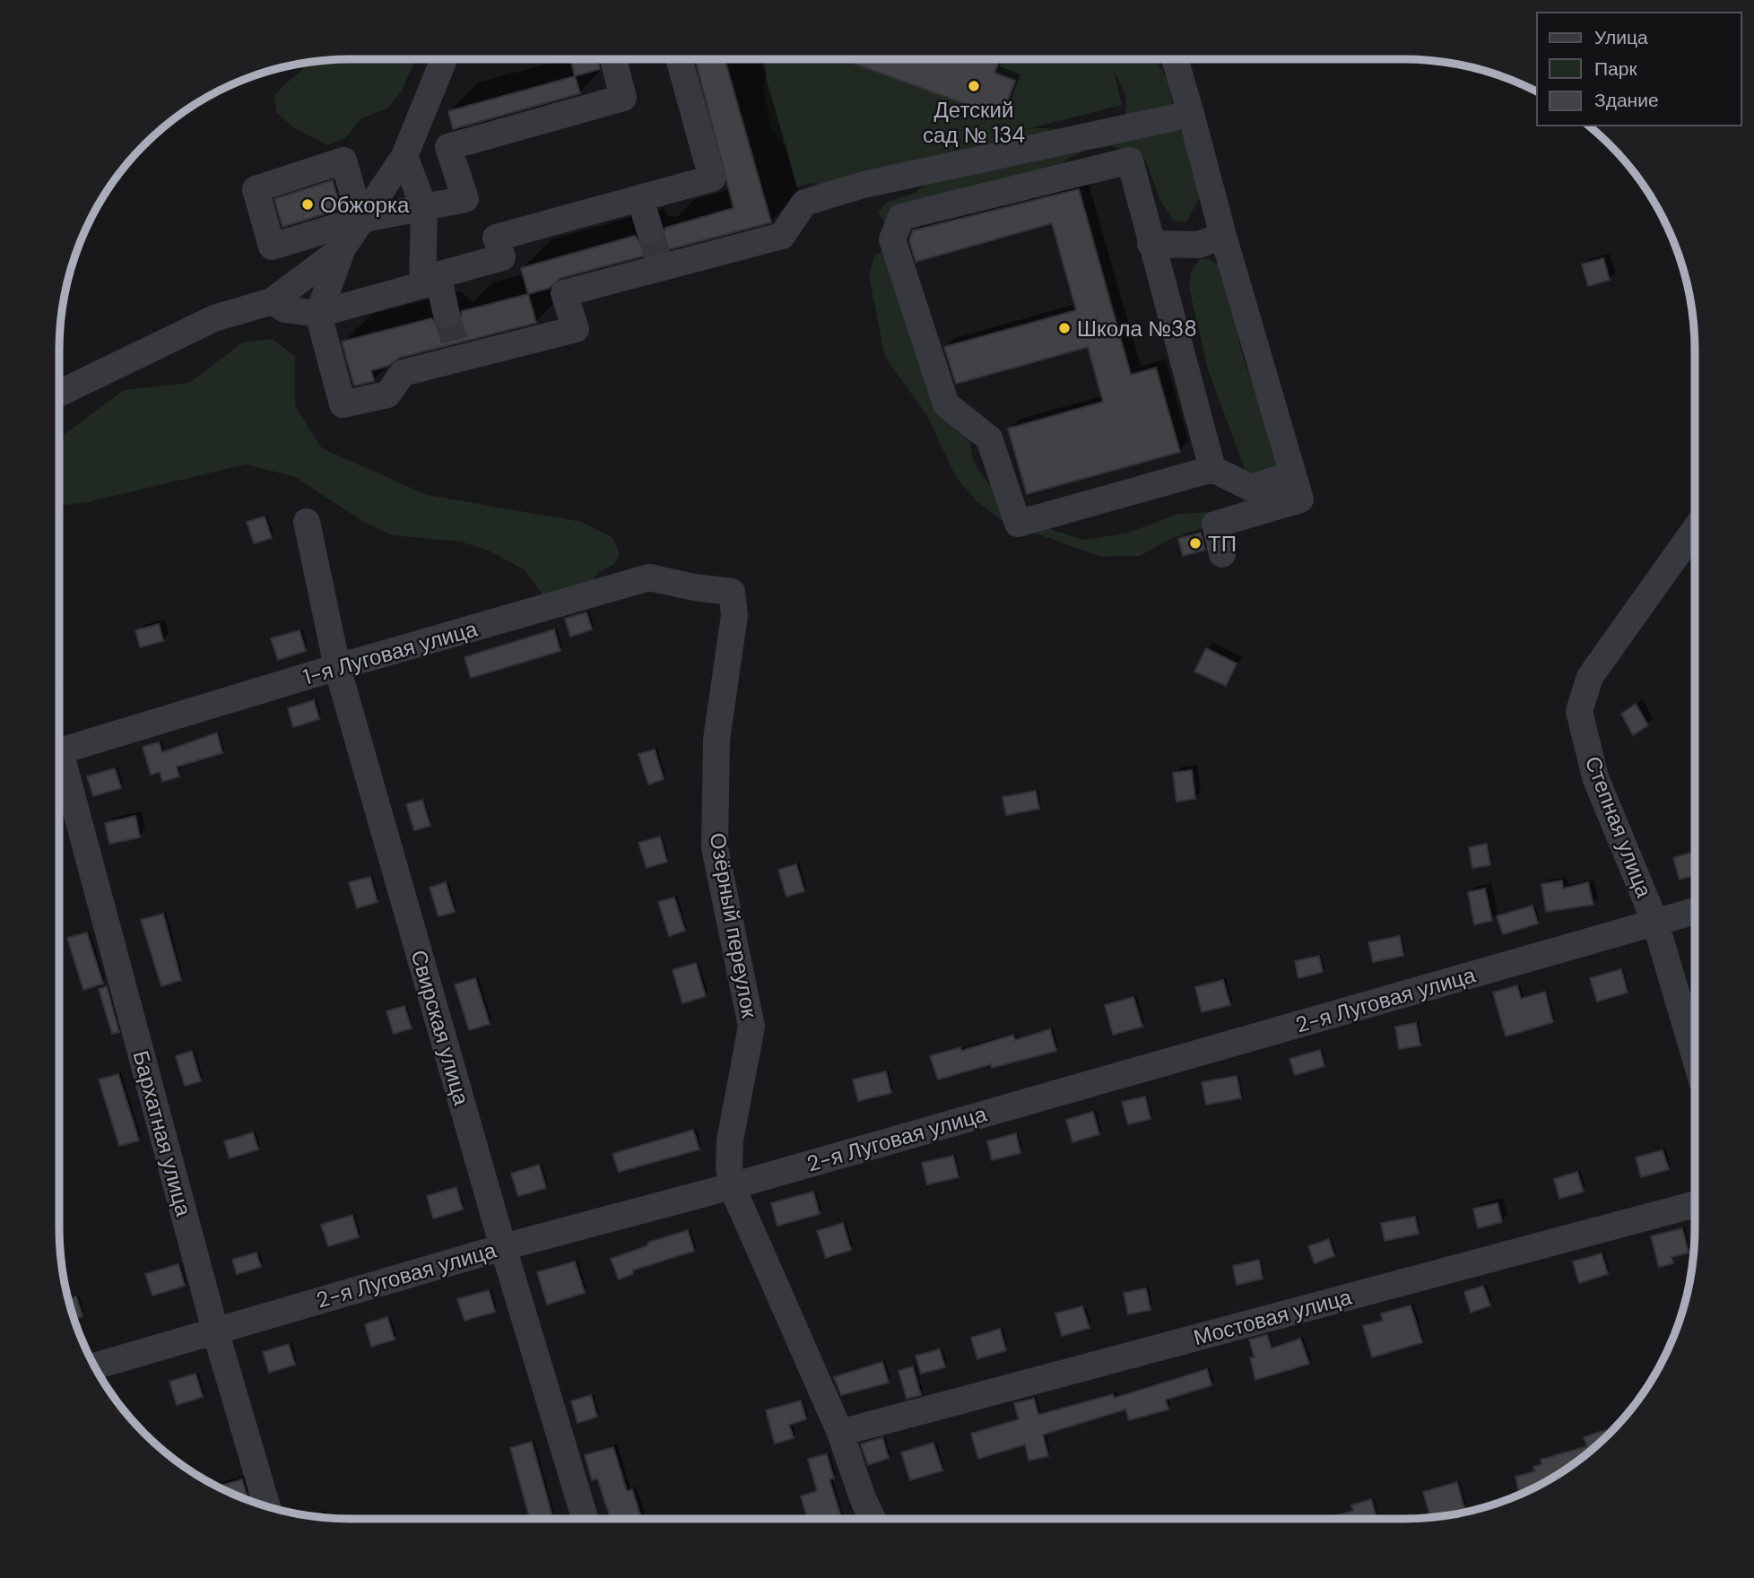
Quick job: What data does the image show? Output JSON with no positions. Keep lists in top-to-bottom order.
{
  "streets": {
    "street": [
      "1-я Луговая улица",
      "Степная улица",
      "Озёрный переулок",
      "2-я Луговая улица",
      "Свирская улица",
      "Бархатная улица",
      "Мостовая улица"
    ]
  },
  "crossings": [
    ["1-я Луговая улица", "Озёрный переулок"],
    ["1-я Луговая улица", "Свирская улица"],
    ["Степная улица", "2-я Луговая улица"],
    ["Озёрный переулок", "2-я Луговая улица"],
    ["Озёрный переулок", "Мостовая улица"],
    ["2-я Луговая улица", "Свирская улица"],
    ["2-я Луговая улица", "Бархатная улица"]
  ],
  "places": [
    "Детский сад № 134",
    "Обжорка",
    "Школа №38",
    "ТП"
  ],
  "legend": ["Улица", "Парк", "Здание"]
}
